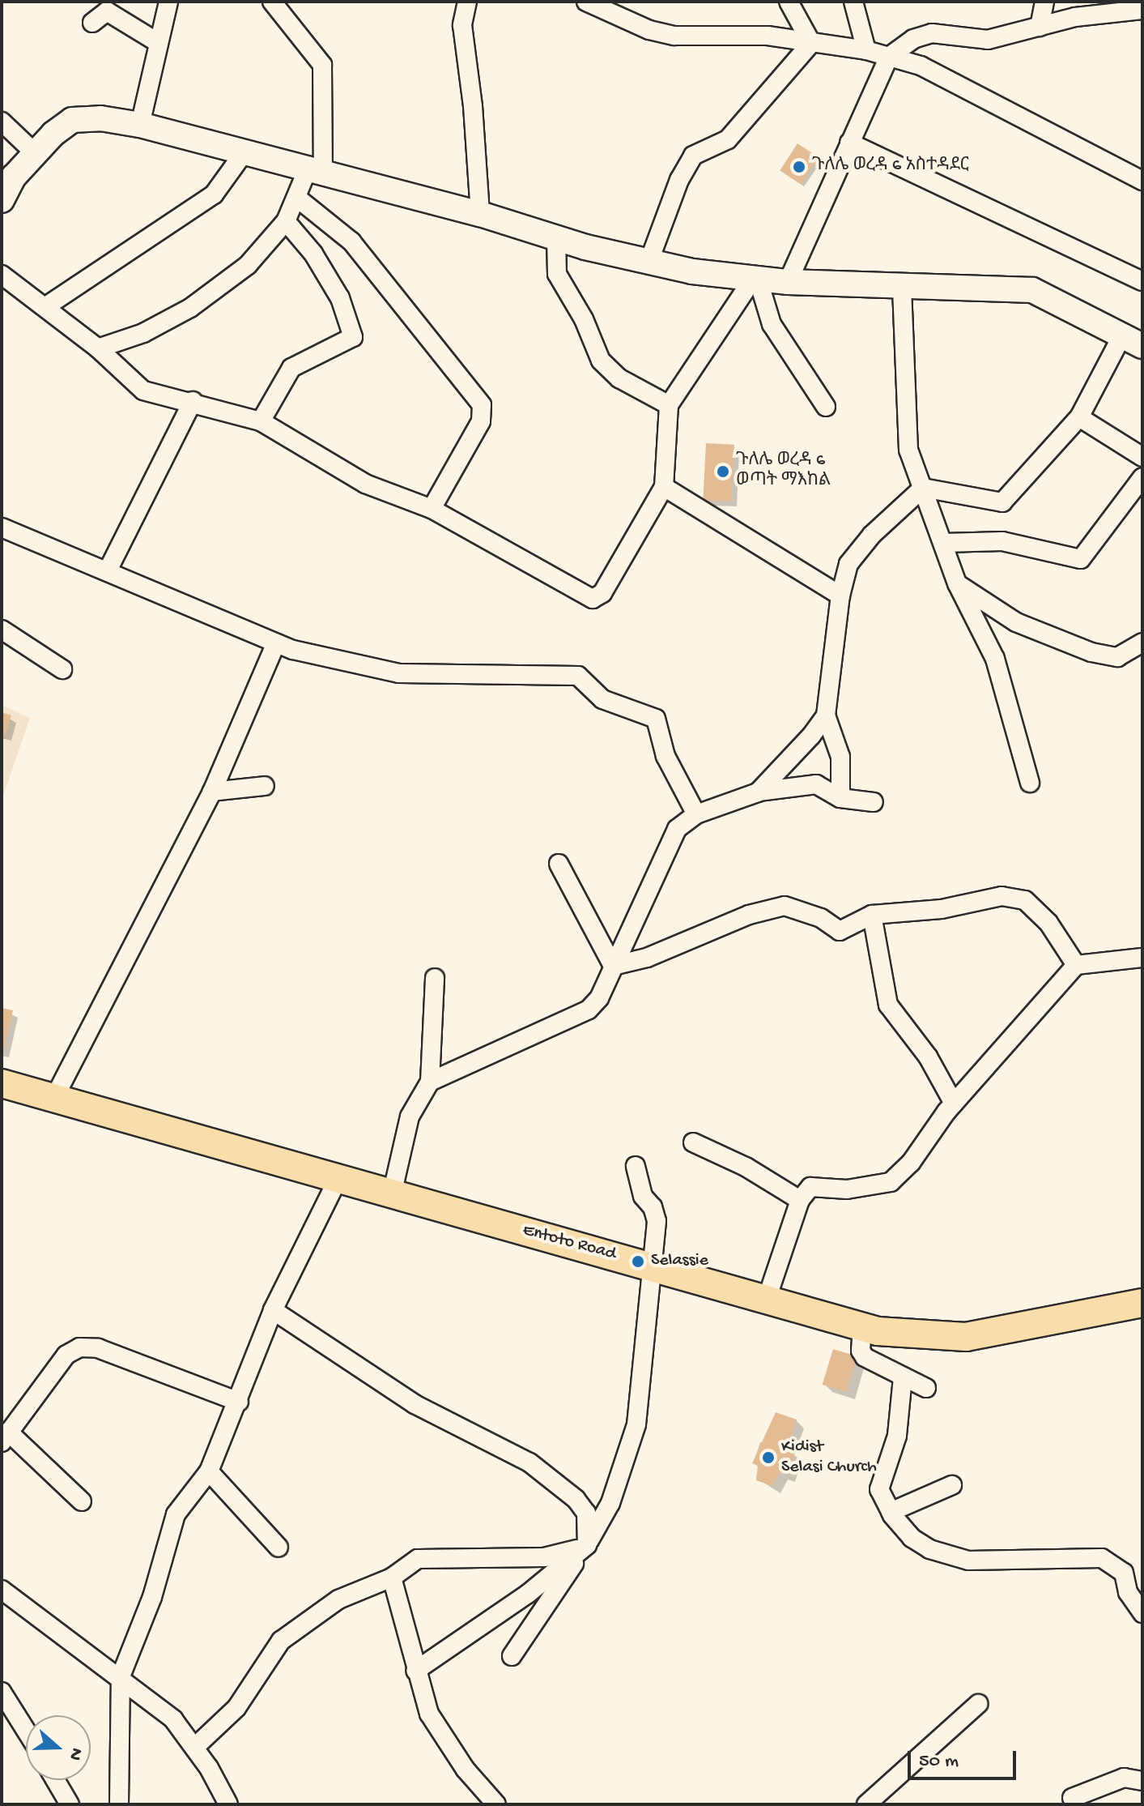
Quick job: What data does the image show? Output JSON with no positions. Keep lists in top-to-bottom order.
{
  "streets": {
    "main road": ["Entoto Road"]
  },
  "places": [
    "ጉለሌ ወረዳ 6 አስተዳደር",
    "ጉለሌ ወረዳ 6 ወጣት ማእከል",
    "Selassie",
    "Kidist Selasi Church"
  ],
  "scale_bar": "50 m",
  "north": "right"
}
